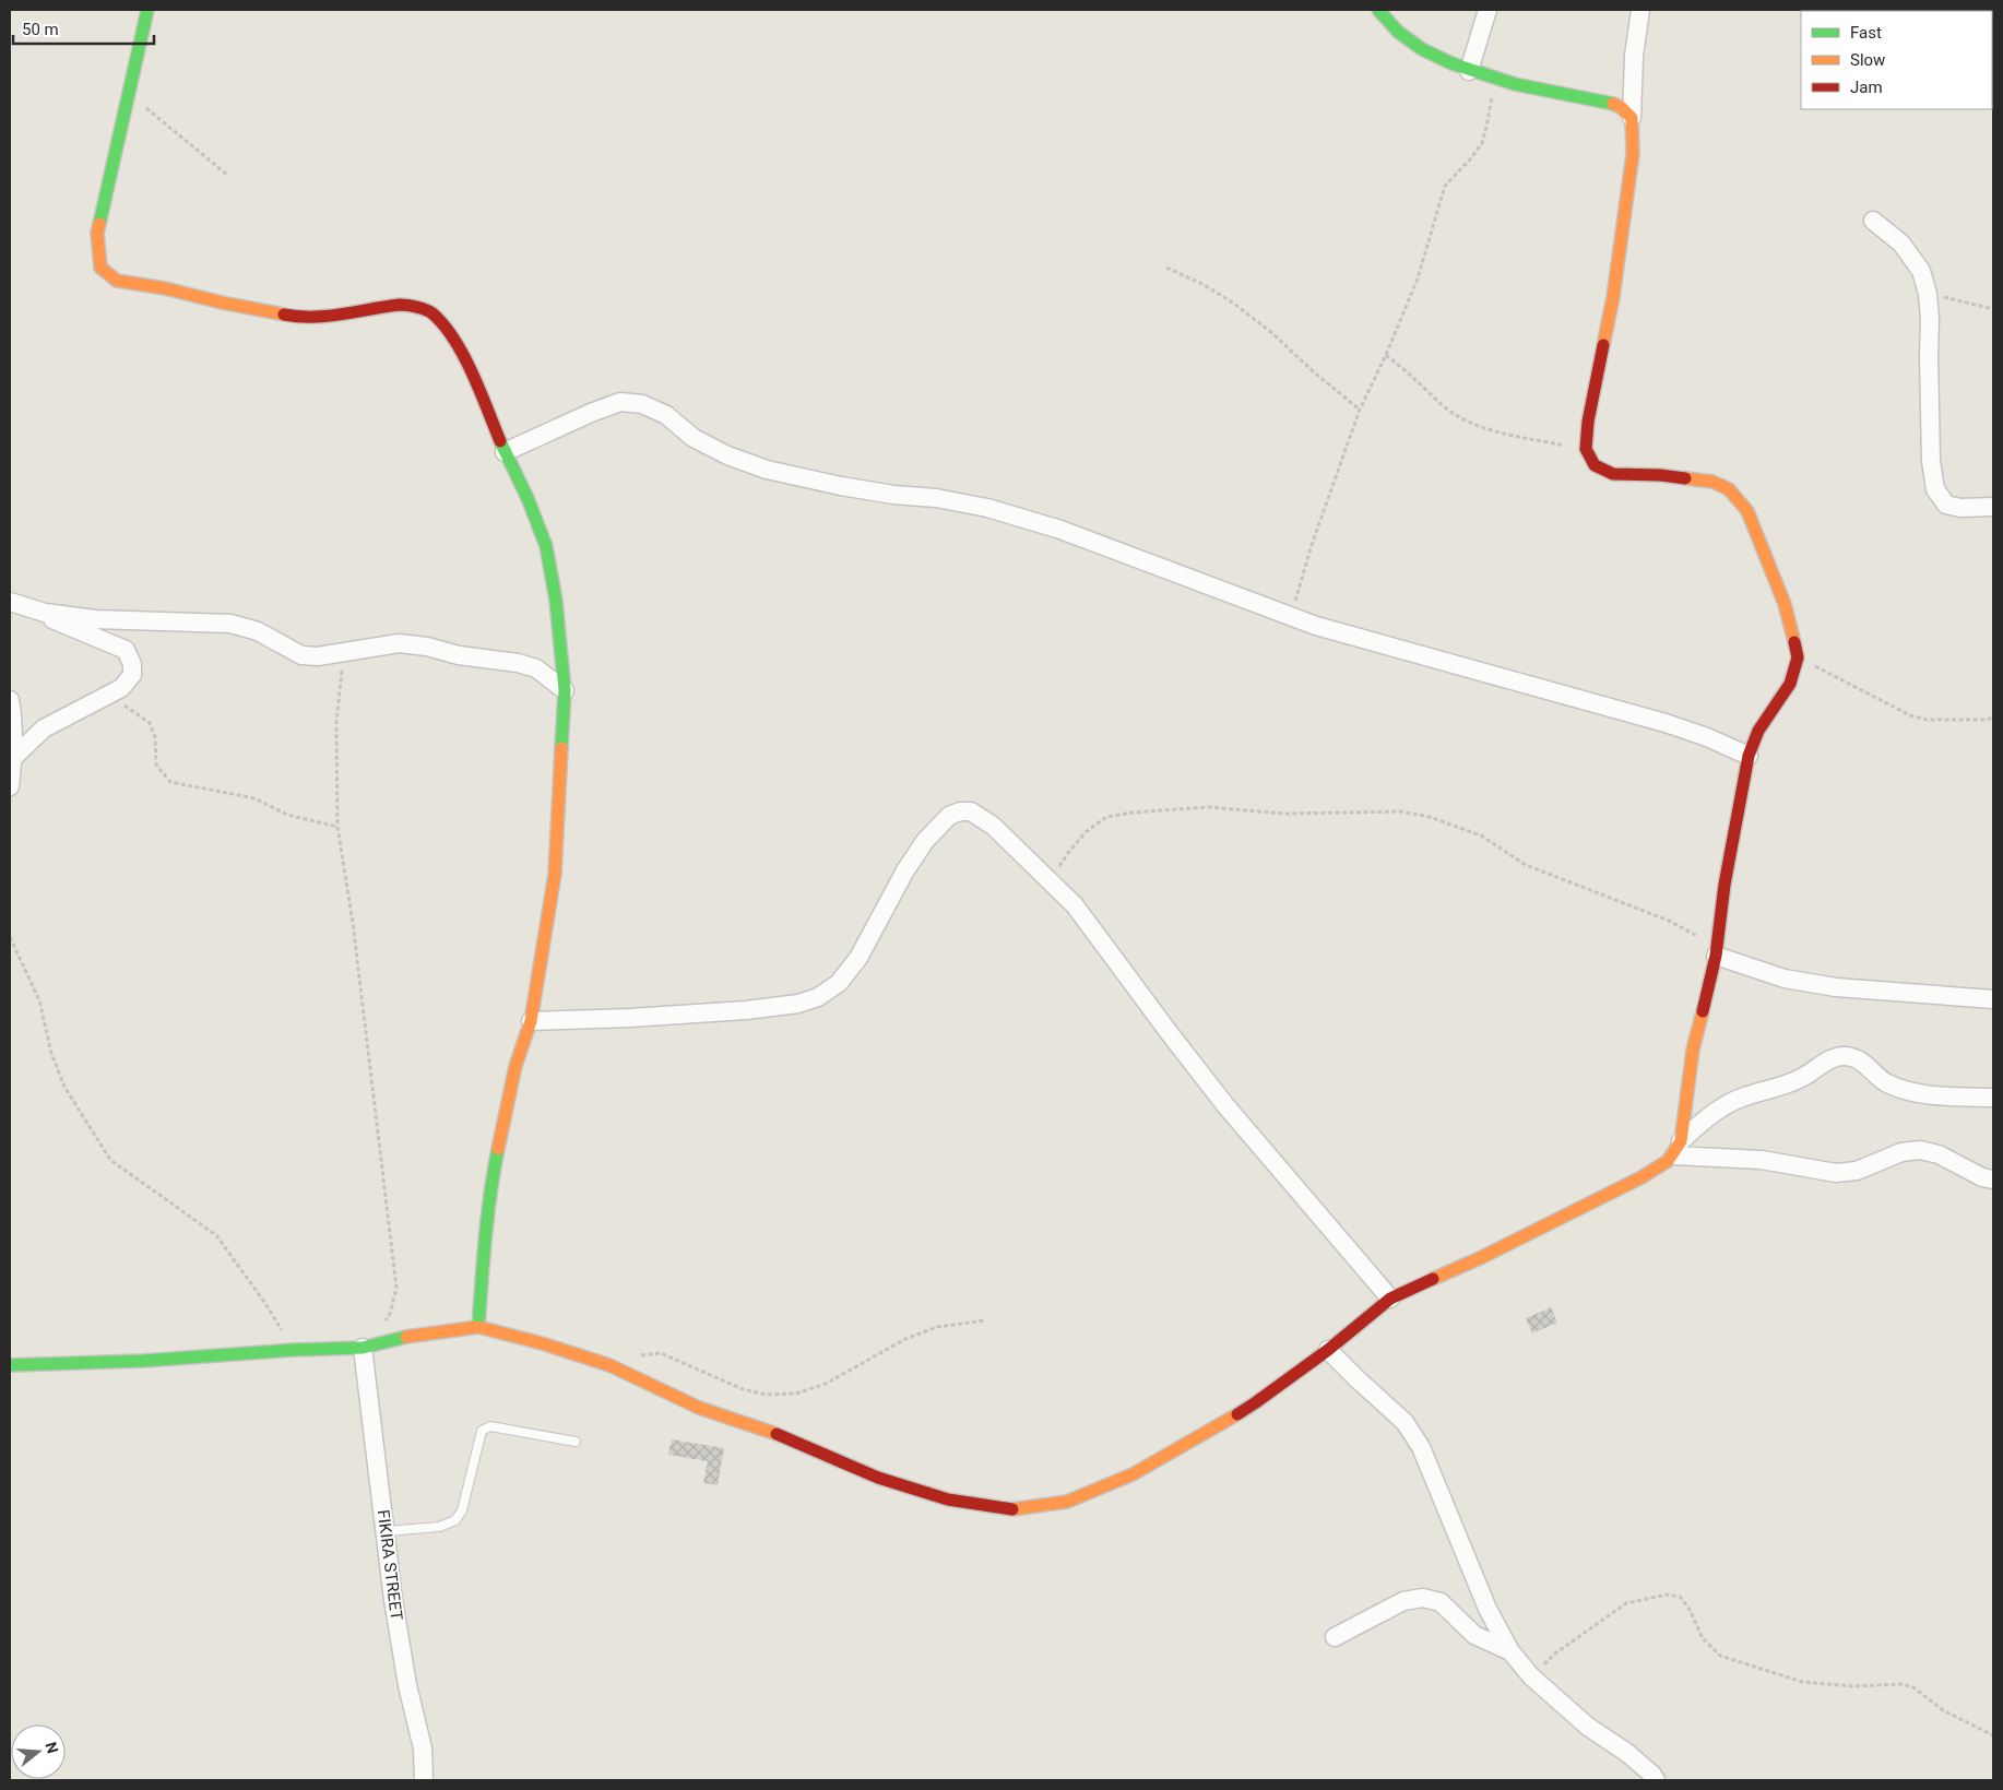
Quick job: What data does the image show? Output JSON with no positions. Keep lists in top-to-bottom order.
{
  "streets": {
    "street": ["FIKIRA STREET"]
  },
  "legend": ["Fast", "Slow", "Jam"],
  "scale_bar": "50 m",
  "north": "right"
}
